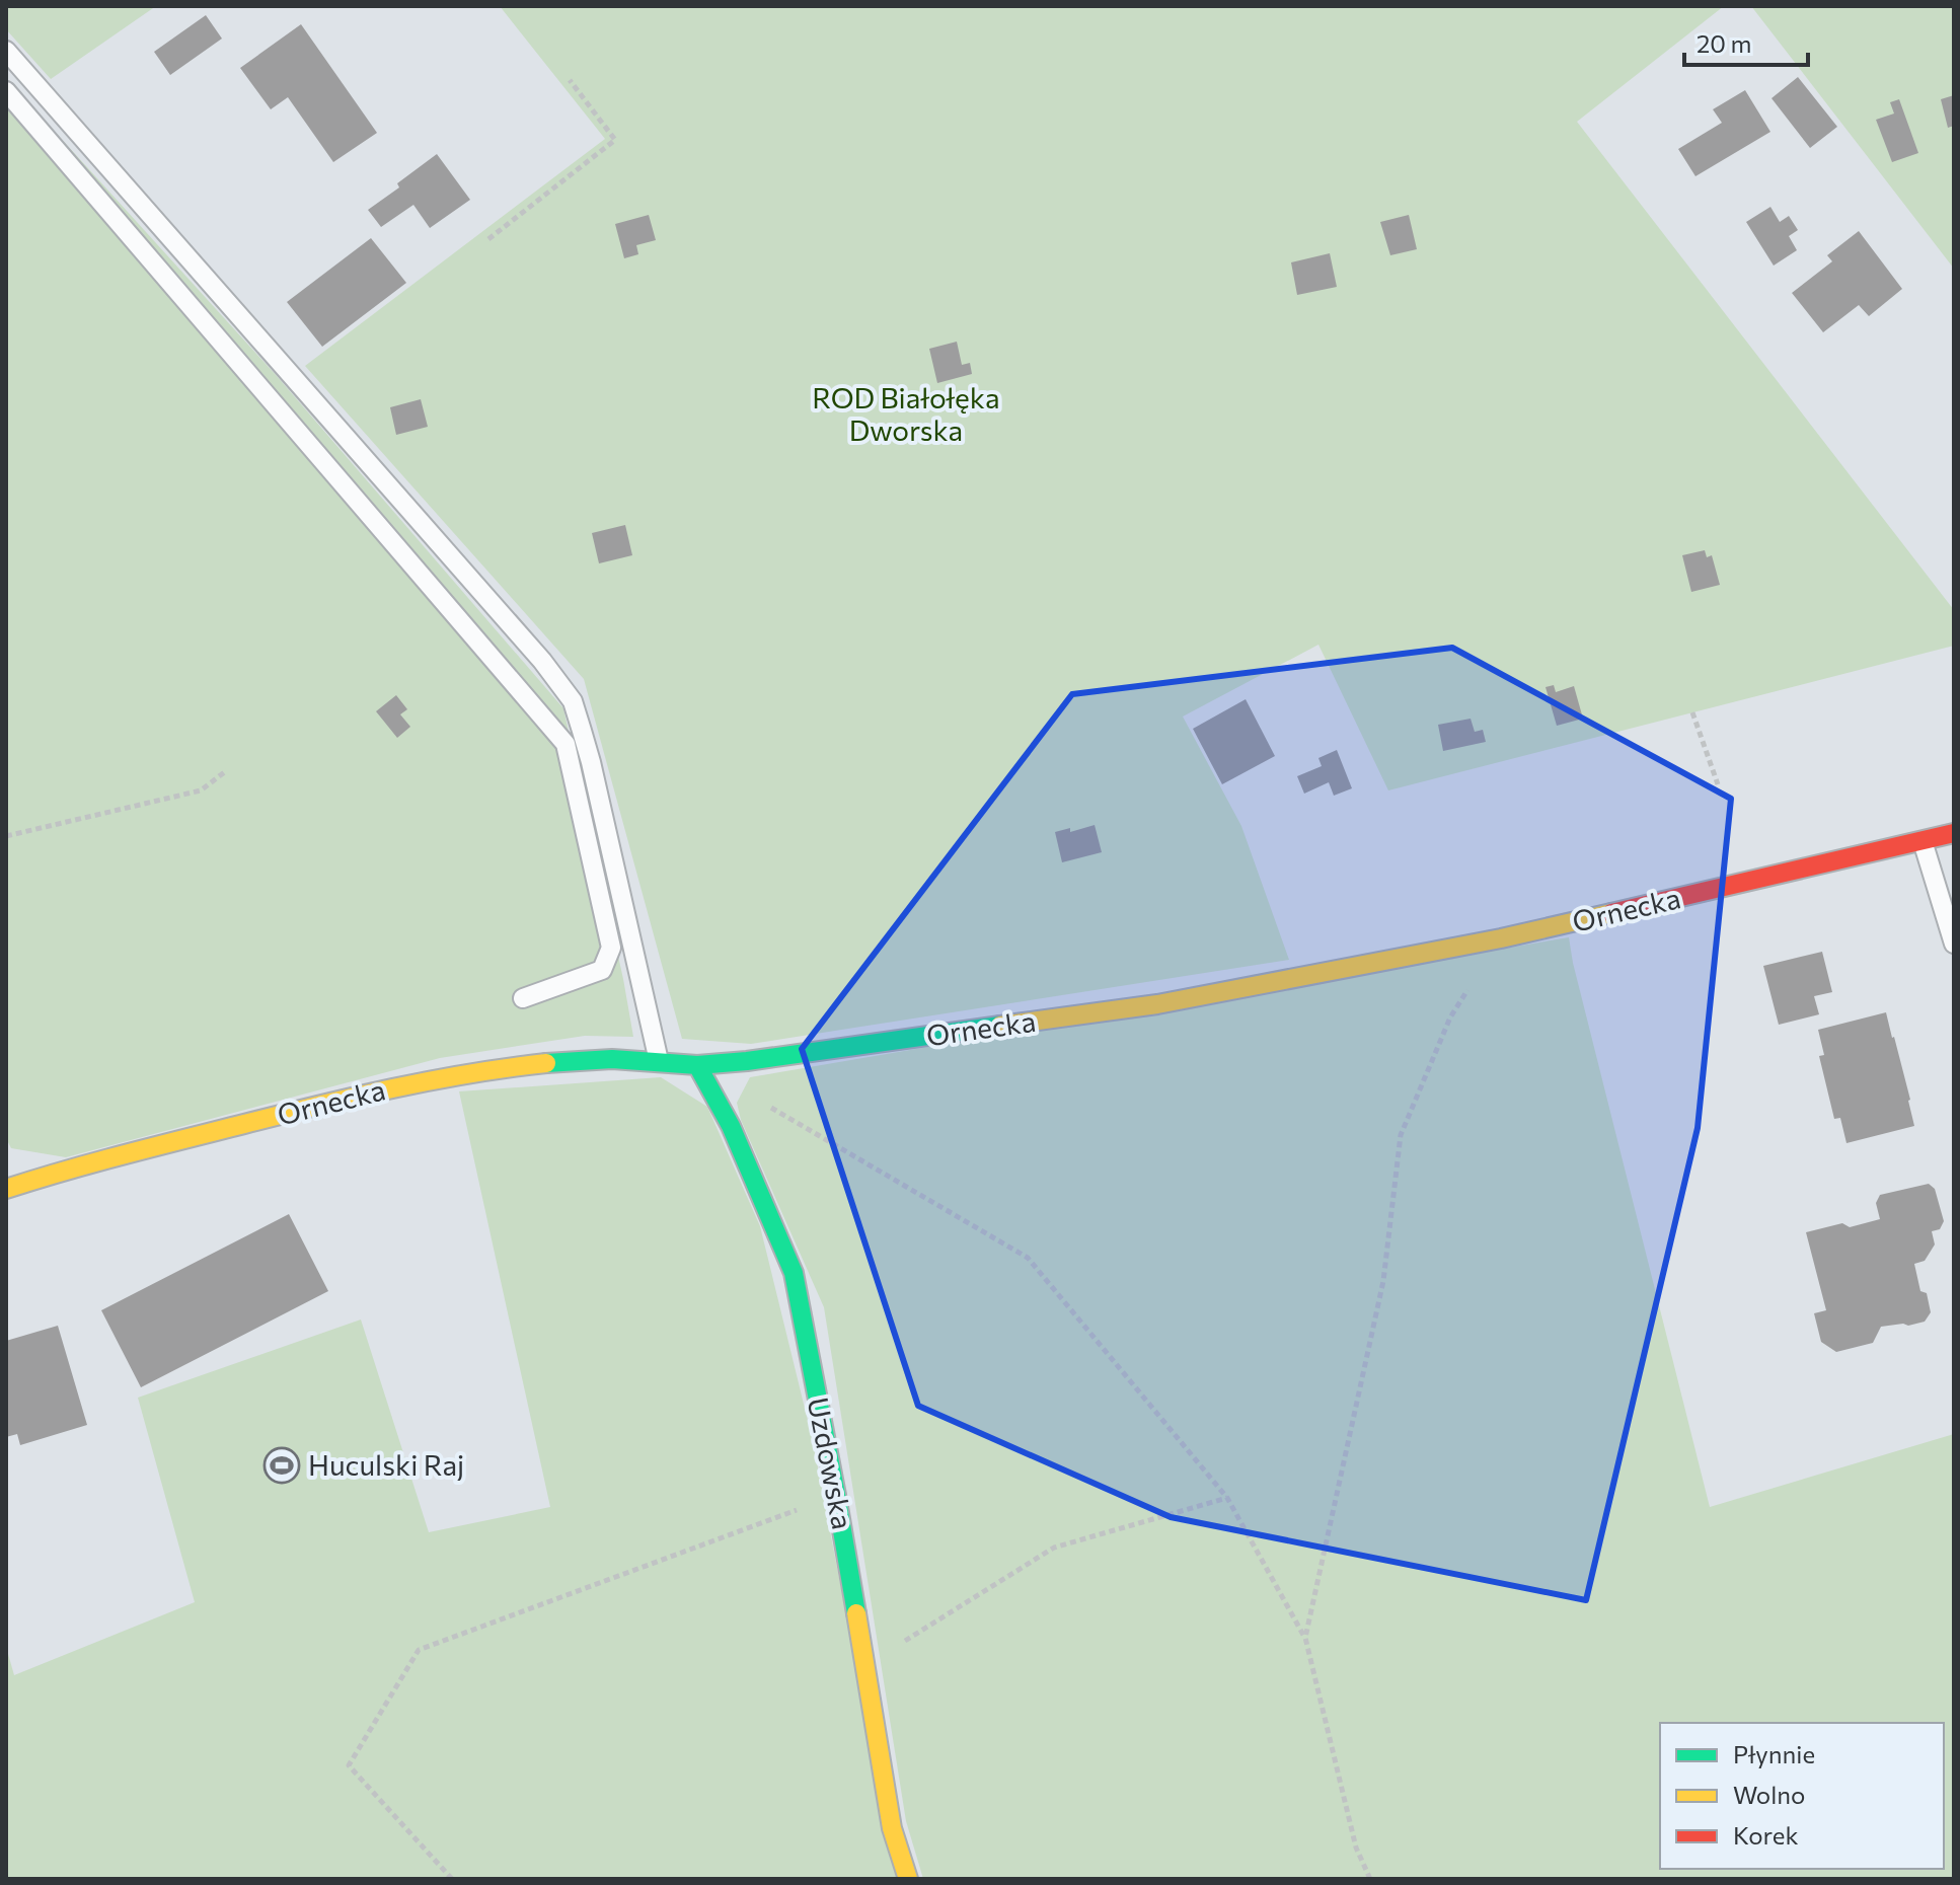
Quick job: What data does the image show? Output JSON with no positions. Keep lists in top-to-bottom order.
{
  "streets": {
    "street": ["Ornecka", "Uzdowska"]
  },
  "crossings": [
    ["Ornecka", "Uzdowska"]
  ],
  "parks": ["ROD Białołęka Dworska"],
  "places": {
    "sports": ["Huculski Raj"]
  },
  "legend": ["Płynnie", "Wolno", "Korek"],
  "scale_bar": "20 m"
}
